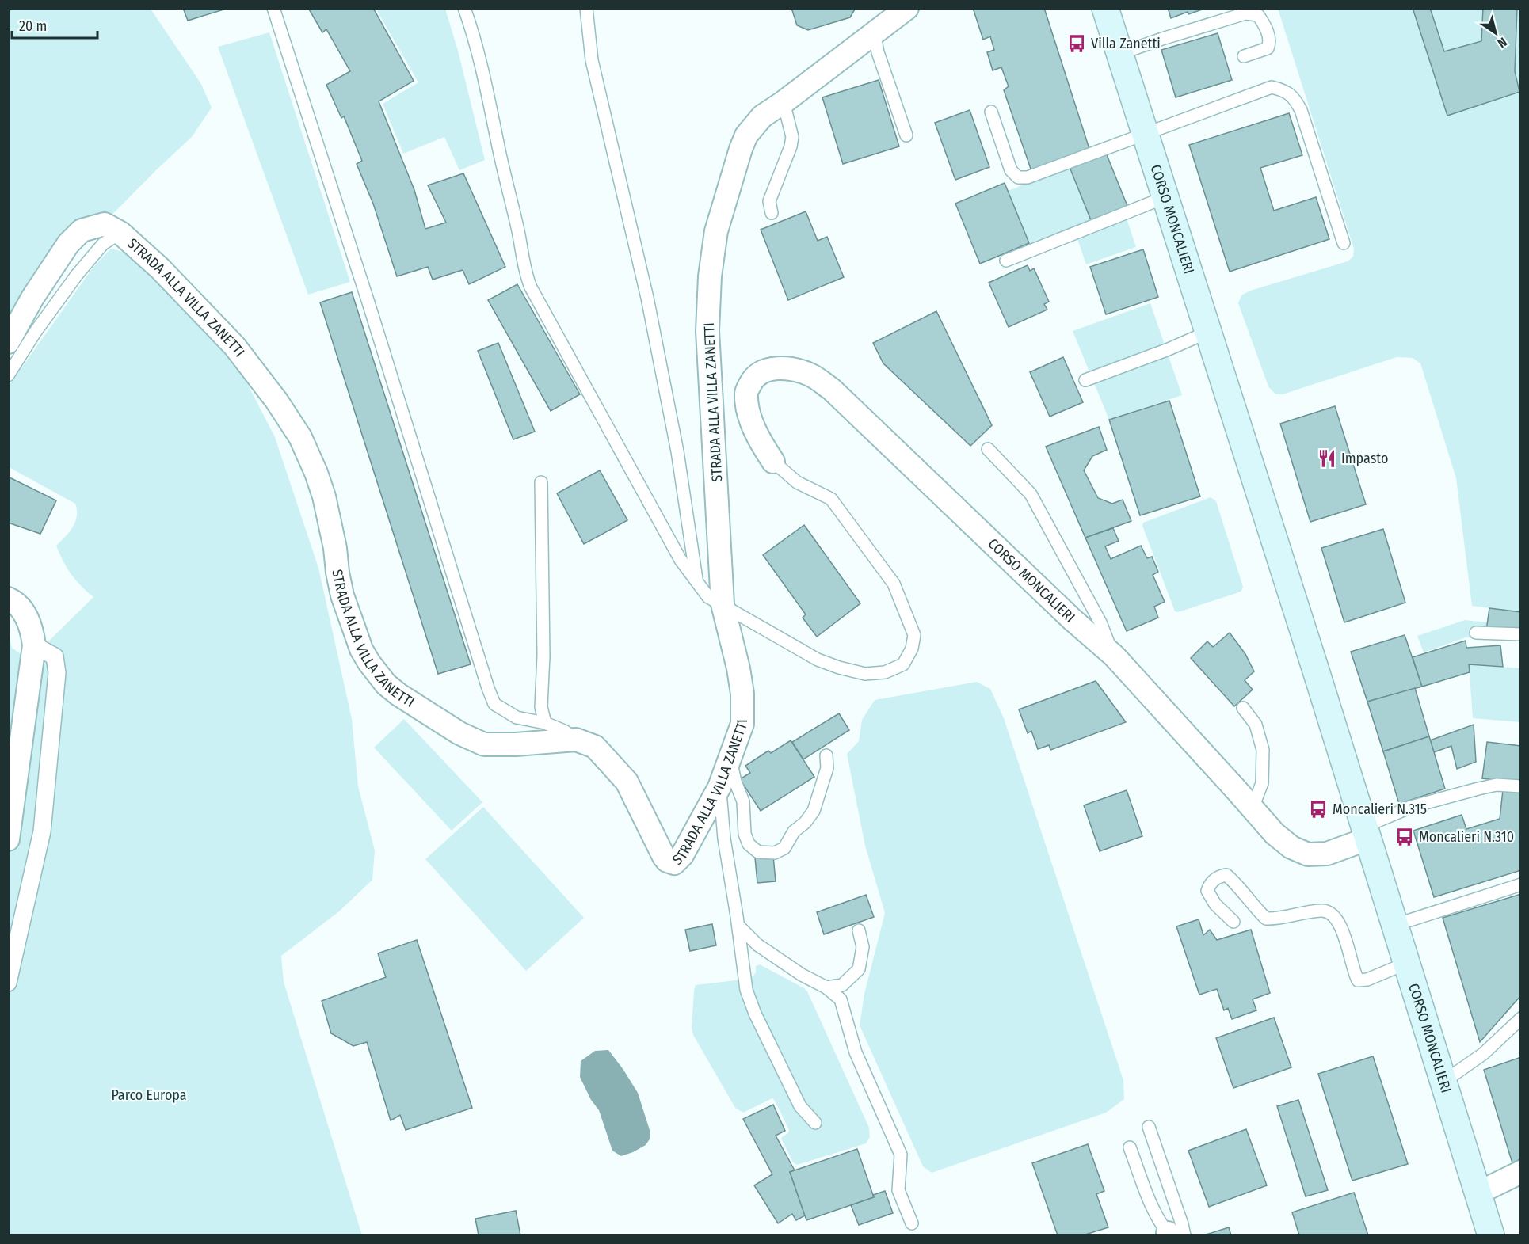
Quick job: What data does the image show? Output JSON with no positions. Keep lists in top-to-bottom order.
{
  "streets": {
    "main road": ["CORSO MONCALIERI"],
    "street": ["STRADA ALLA VILLA ZANETTI"]
  },
  "parks": ["Parco Europa"],
  "places": {
    "bus stop": ["Villa Zanetti", "Moncalieri N.315", "Moncalieri N.310"],
    "restaurant": ["Impasto"]
  },
  "scale_bar": "20 m",
  "north": "bottom right"
}
